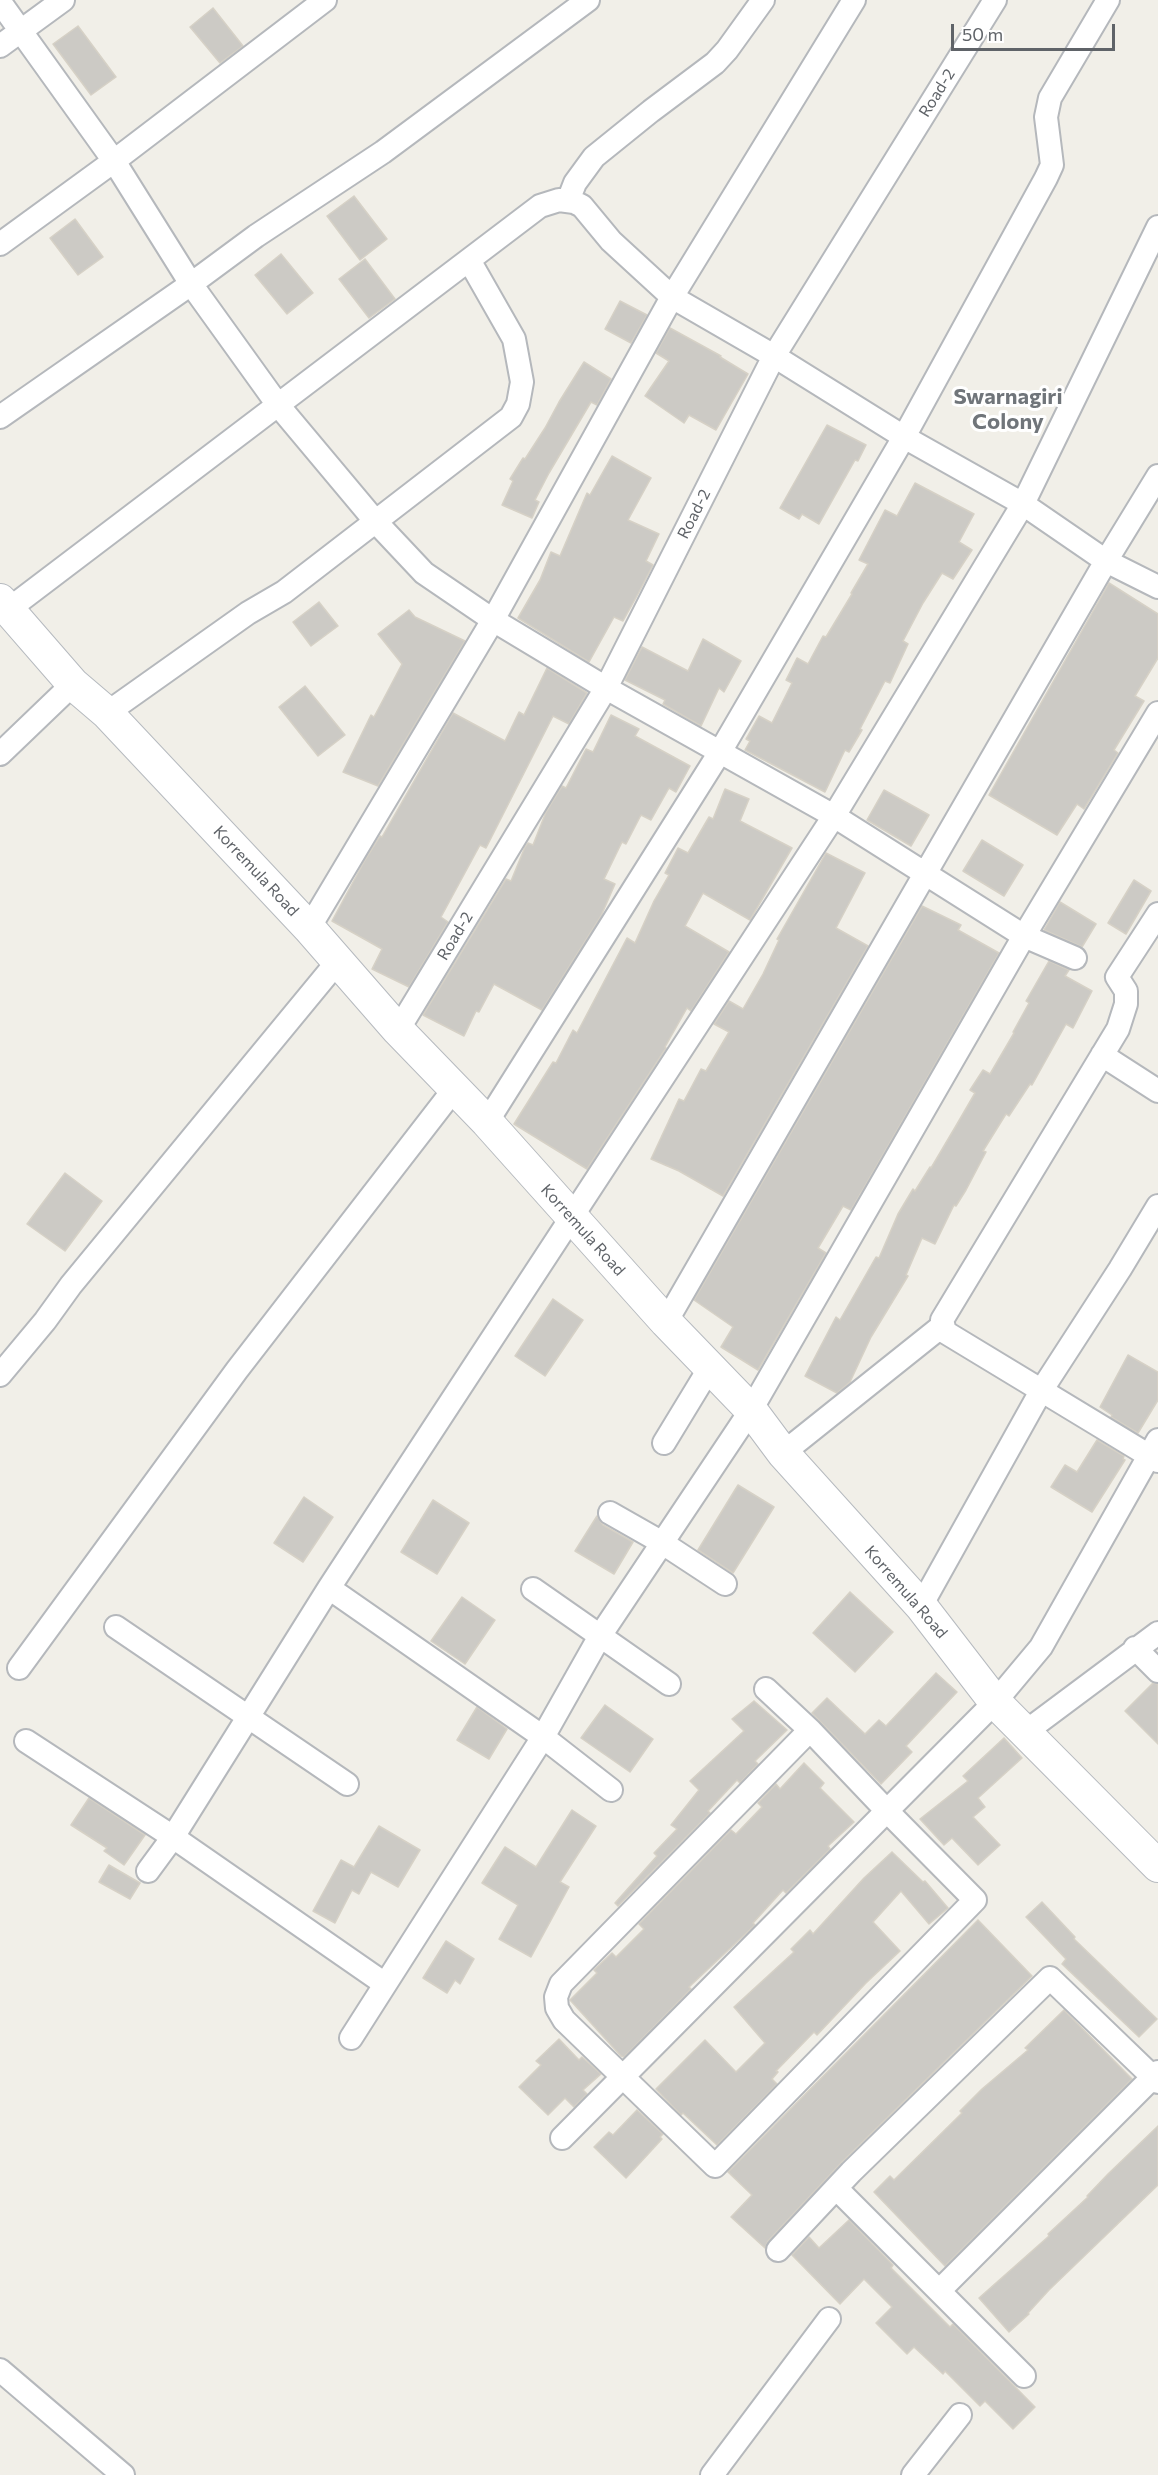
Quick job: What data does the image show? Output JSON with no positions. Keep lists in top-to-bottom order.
{
  "streets": {
    "street": ["Road-2", "Korremula Road"]
  },
  "crossings": [
    ["Road-2", "Korremula Road"]
  ],
  "districts": ["Swarnagiri Colony"],
  "scale_bar": "50 m"
}
